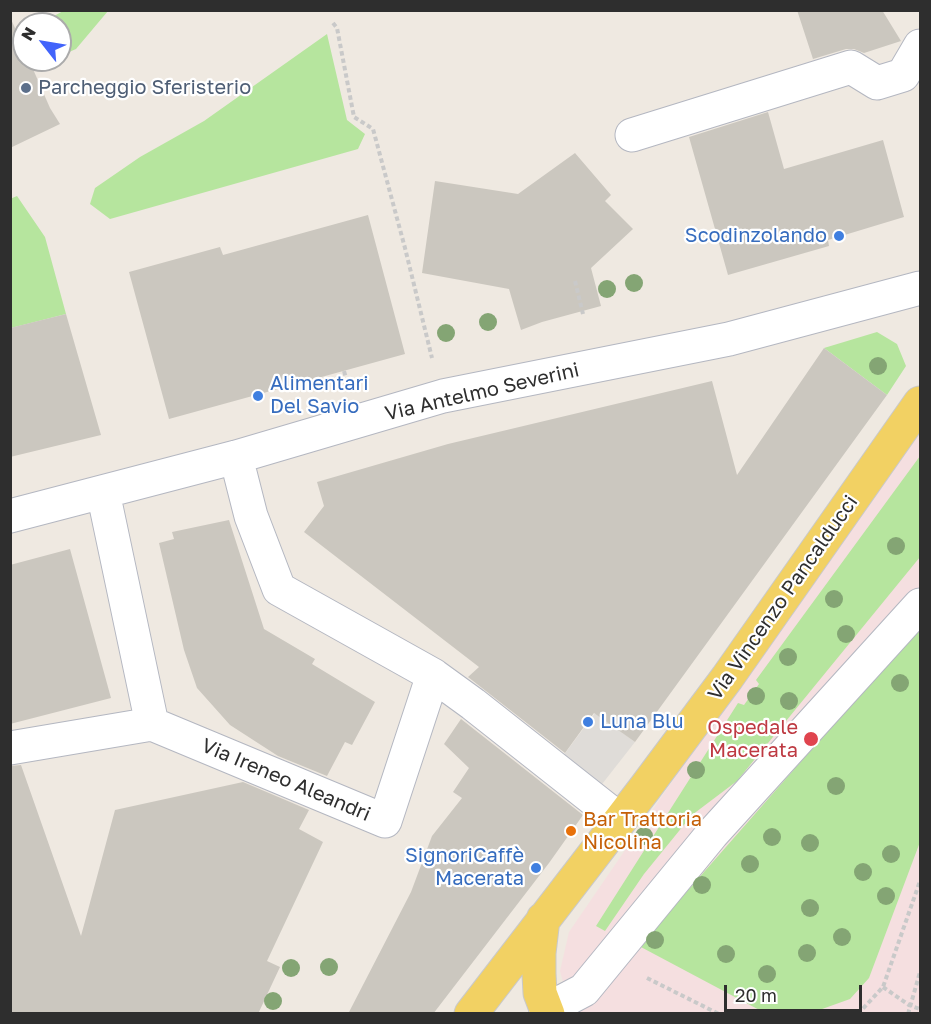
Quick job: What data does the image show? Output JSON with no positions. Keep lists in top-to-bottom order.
{
  "streets": {
    "main road": ["Via Vincenzo Pancalducci"],
    "street": ["Via Antelmo Severini", "Via Ireneo Aleandri"]
  },
  "places": [
    "Parcheggio Sferisterio",
    "Scodinzolando",
    "Alimentari Del Savio",
    "Luna Blu",
    "Ospedale Macerata",
    "Bar Trattoria Nicolina",
    "SignoriCaffè Macerata"
  ],
  "scale_bar": "20 m",
  "north": "top left"
}
